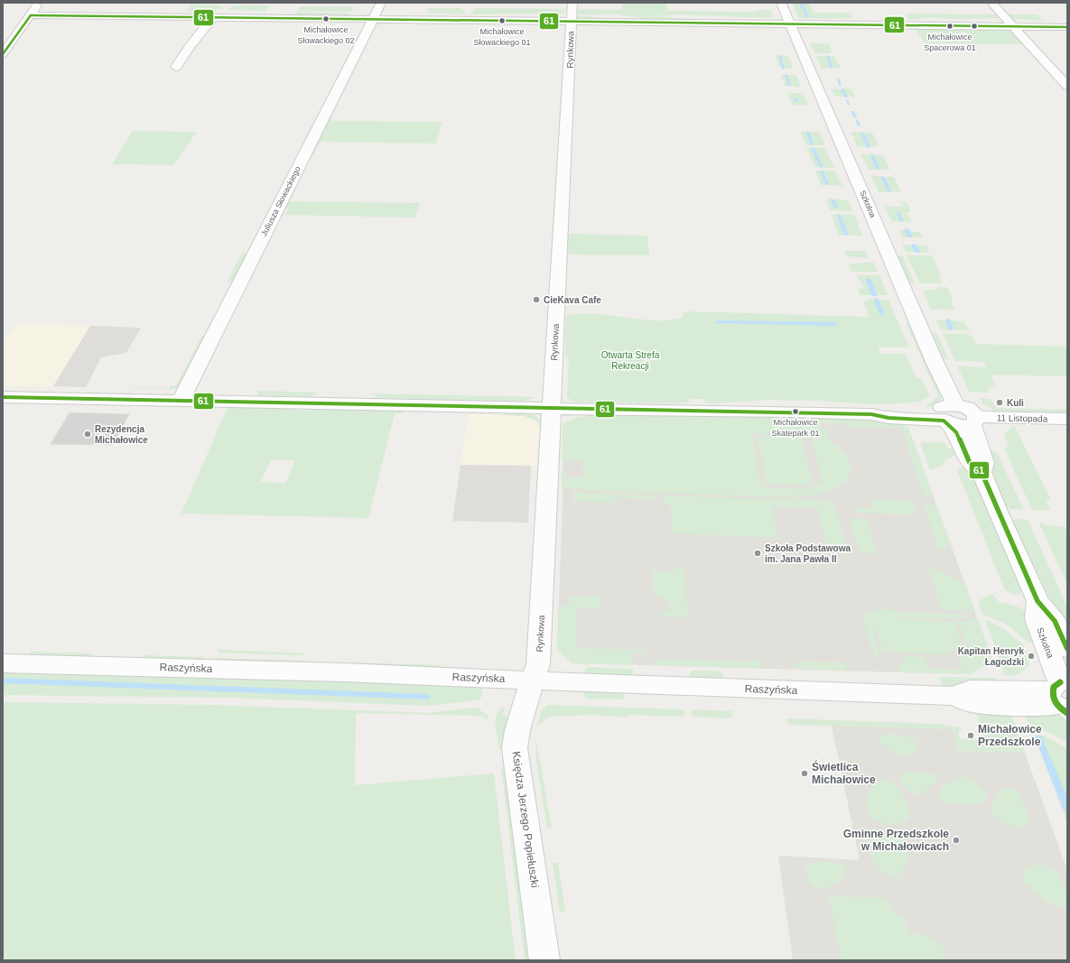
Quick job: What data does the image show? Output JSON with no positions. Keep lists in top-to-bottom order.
{
  "streets": {
    "street": [
      "Rynkowa",
      "Juliusza Słowackiego",
      "Szkolna",
      "11 Listopada",
      "Raszyńska",
      "Księdza Jerzego Popiełuszki"
    ]
  },
  "crossings": [
    ["Rynkowa", "Raszyńska"],
    ["Rynkowa", "Księdza Jerzego Popiełuszki"],
    ["Szkolna", "11 Listopada"],
    ["Szkolna", "Raszyńska"],
    ["Raszyńska", "Księdza Jerzego Popiełuszki"]
  ],
  "parks": ["Otwarta Strefa Rekreacji"],
  "places": [
    "Michałowice Słowackiego 02",
    "Michałowice Słowackiego 01",
    "Michałowice Spacerowa 01",
    "CieKava Cafe",
    "Kuli",
    "Michałowice Skatepark 01",
    "Rezydencja Michałowice",
    "Szkoła Podstawowa im. Jana Pawła II",
    "Kapitan Henryk Łagodzki",
    "Michałowice Przedszkole",
    "Świetlica Michałowice",
    "Gminne Przedszkole w Michałowicach"
  ],
  "lines": ["transit line 61"]
}
